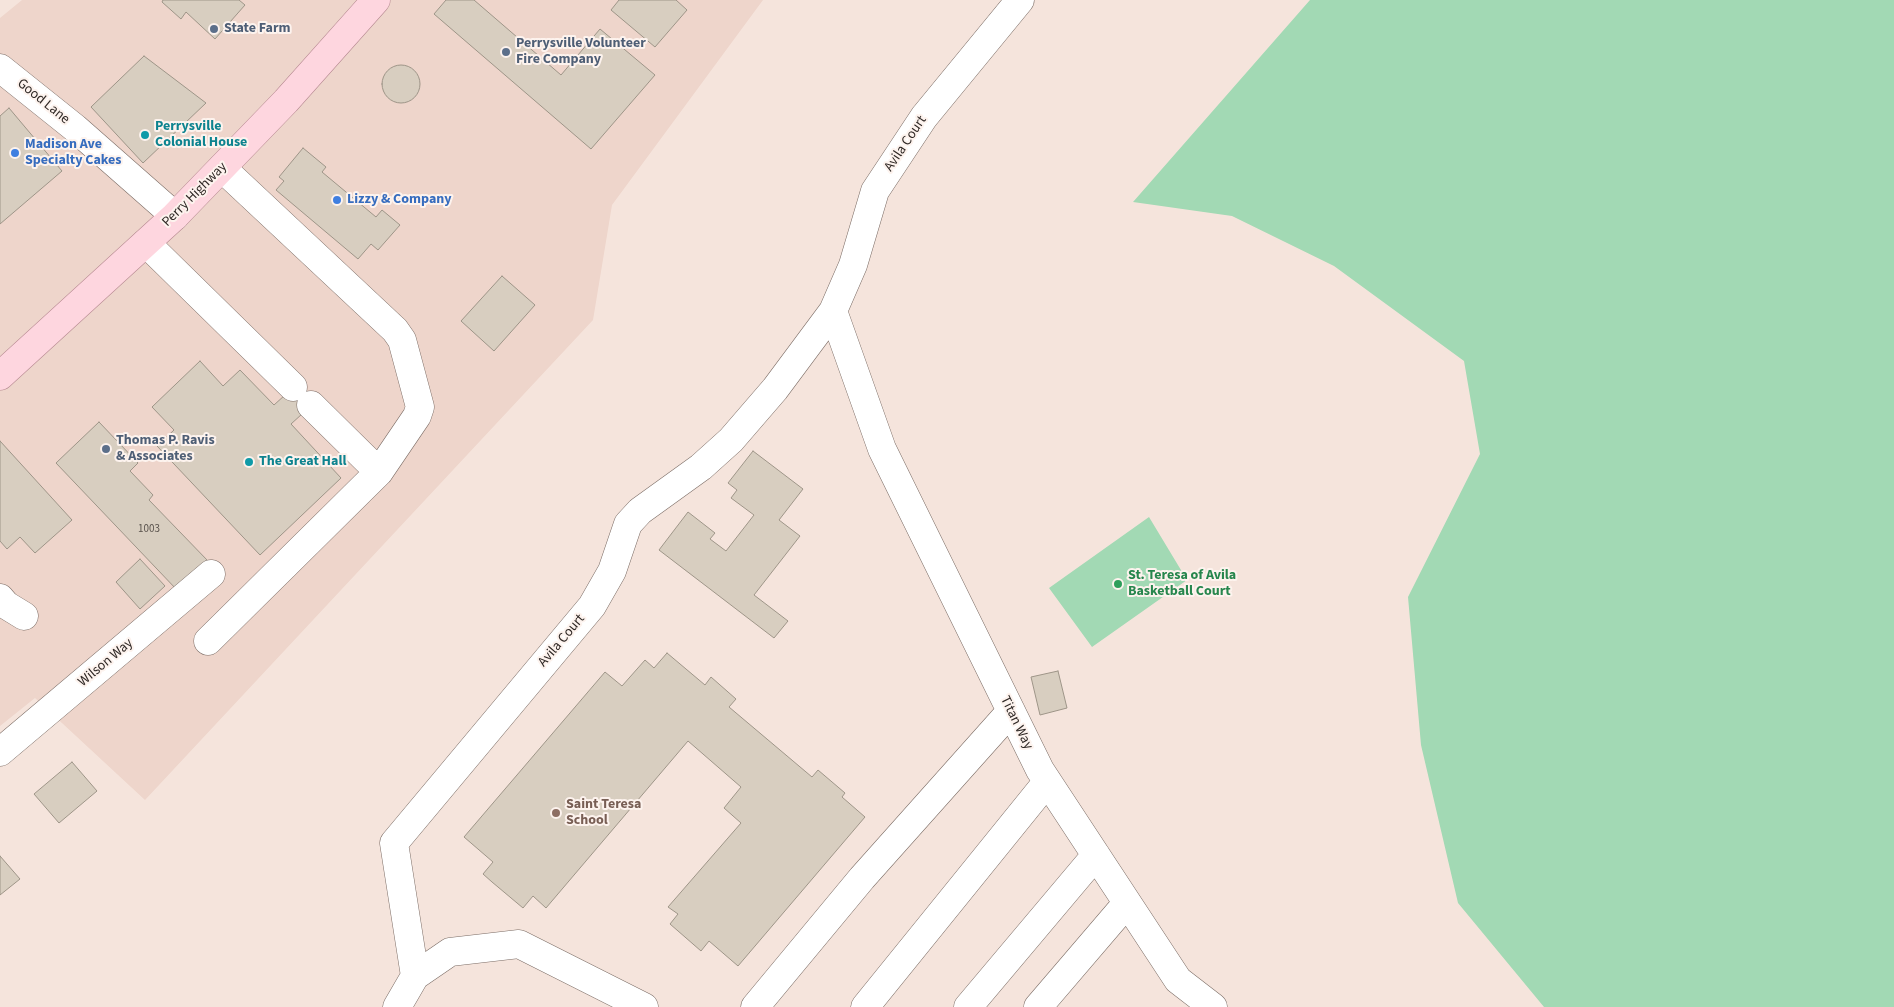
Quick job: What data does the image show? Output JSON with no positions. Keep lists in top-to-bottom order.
{
  "streets": {
    "main road": ["Perry Highway"],
    "street": [
      "Good Lane",
      "Avila Court",
      "Wilson Way",
      "Titan Way"
    ]
  },
  "crossings": [
    ["Good Lane", "Perry Highway"],
    ["Avila Court", "Titan Way"]
  ],
  "places": [
    "State Farm",
    "Perrysville Volunteer Fire Company",
    "Perrysville Colonial House",
    "Madison Ave Specialty Cakes",
    "Lizzy & Company",
    "Thomas P. Ravis & Associates",
    "The Great Hall",
    "St. Teresa of Avila Basketball Court",
    "Saint Teresa School"
  ],
  "house_numbers": ["1003"]
}
